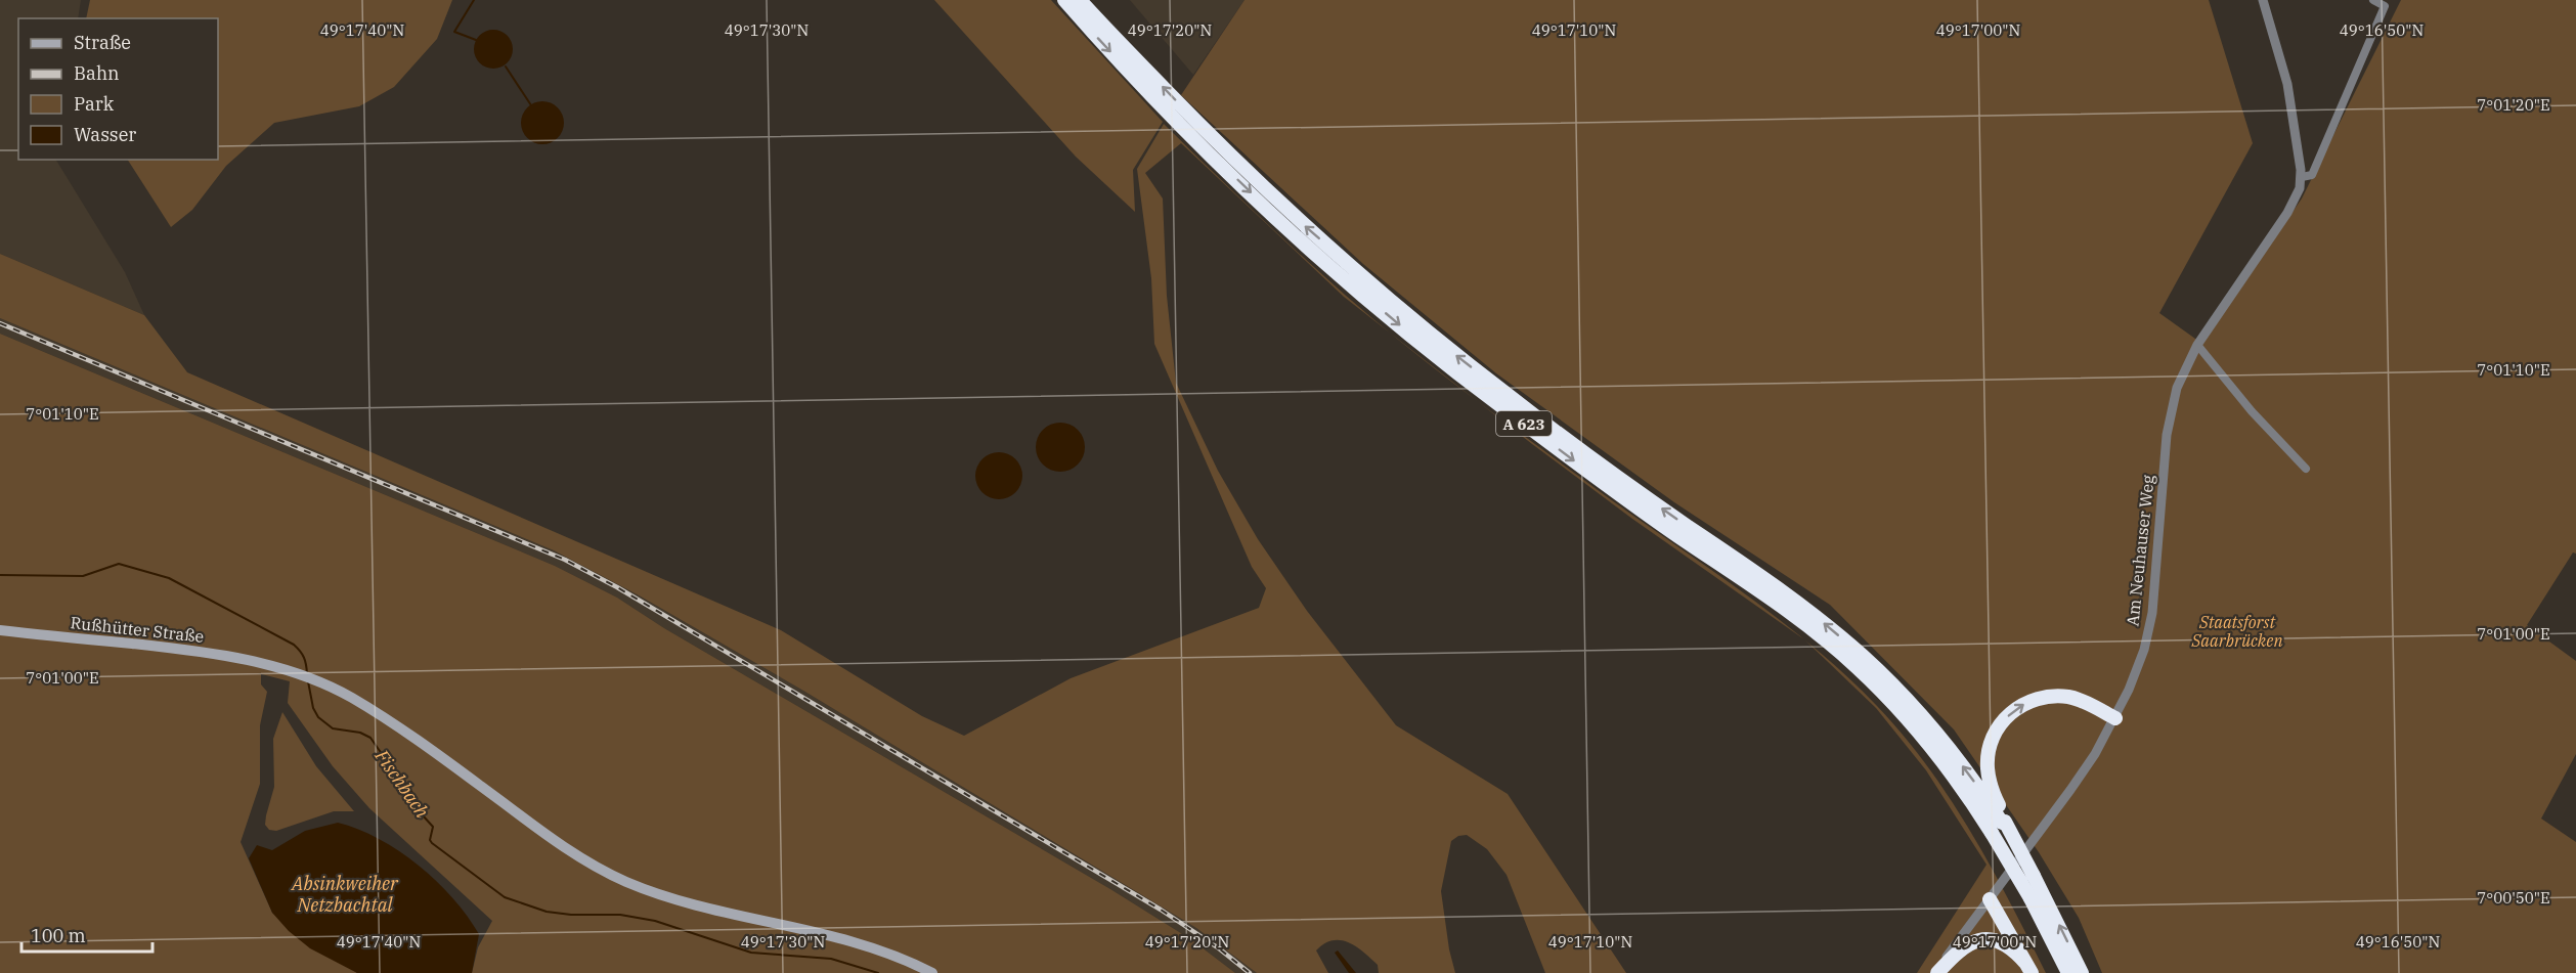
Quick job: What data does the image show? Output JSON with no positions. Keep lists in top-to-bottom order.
{
  "streets": {
    "highway": ["A 623"],
    "main road": ["Rußhütter Straße"],
    "street": ["Am Neuhauser Weg"]
  },
  "water": ["Fischbach", "Absinkweiher Netzbachtal"],
  "parks": ["Staatsforst Saarbrücken"],
  "legend": [
    "Straße",
    "Bahn",
    "Park",
    "Wasser"
  ],
  "scale_bar": "100 m",
  "coordinates": [
    "49°17'40\"N",
    "49°17'30\"N",
    "49°17'20\"N",
    "49°17'10\"N",
    "49°17'00\"N",
    "49°16'50\"N",
    "7°01'20\"E",
    "7°01'10\"E",
    "7°01'00\"E",
    "7°00'50\"E"
  ]
}
